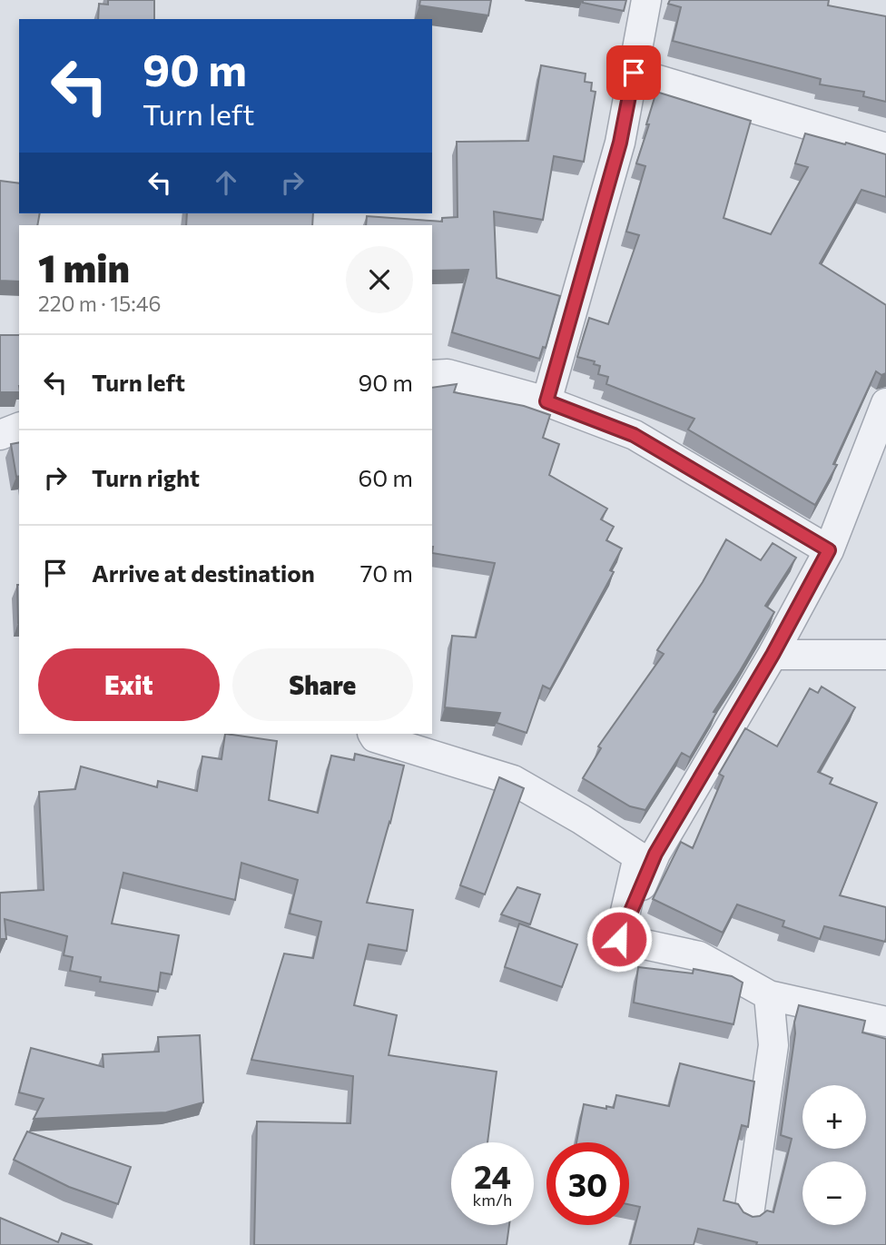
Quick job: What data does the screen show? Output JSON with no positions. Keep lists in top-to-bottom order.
{
  "page": {
    "turn": ["90 m", "Turn left"],
    "heading": ["1 min", "220 m · 15:46"],
    "list": [
      {
        "name": "Turn left",
        "value": "90 m"
      },
      {
        "name": "Turn right",
        "value": "60 m"
      },
      {
        "name": "Arrive at destination",
        "value": "70 m"
      }
    ],
    "buttons": ["Exit", "Share"],
    "map_buttons": ["+", "−"],
    "speed": "24 km/h",
    "limit": "30"
  }
}
